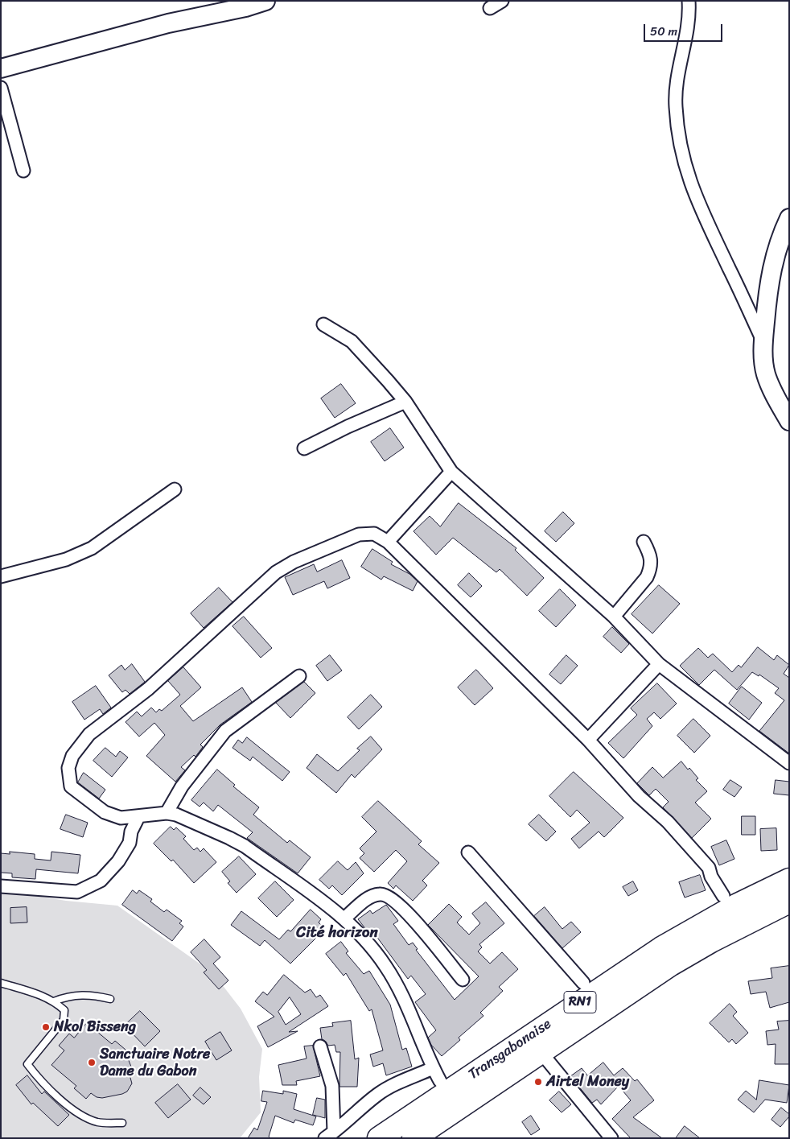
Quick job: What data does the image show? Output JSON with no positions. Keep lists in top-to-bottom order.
{
  "streets": {
    "highway": ["RN1", "Transgabonaise"]
  },
  "districts": ["Cité horizon"],
  "places": ["Nkol Bisseng", "Sanctuaire Notre Dame du Gabon", "Airtel Money"],
  "scale_bar": "50 m"
}
